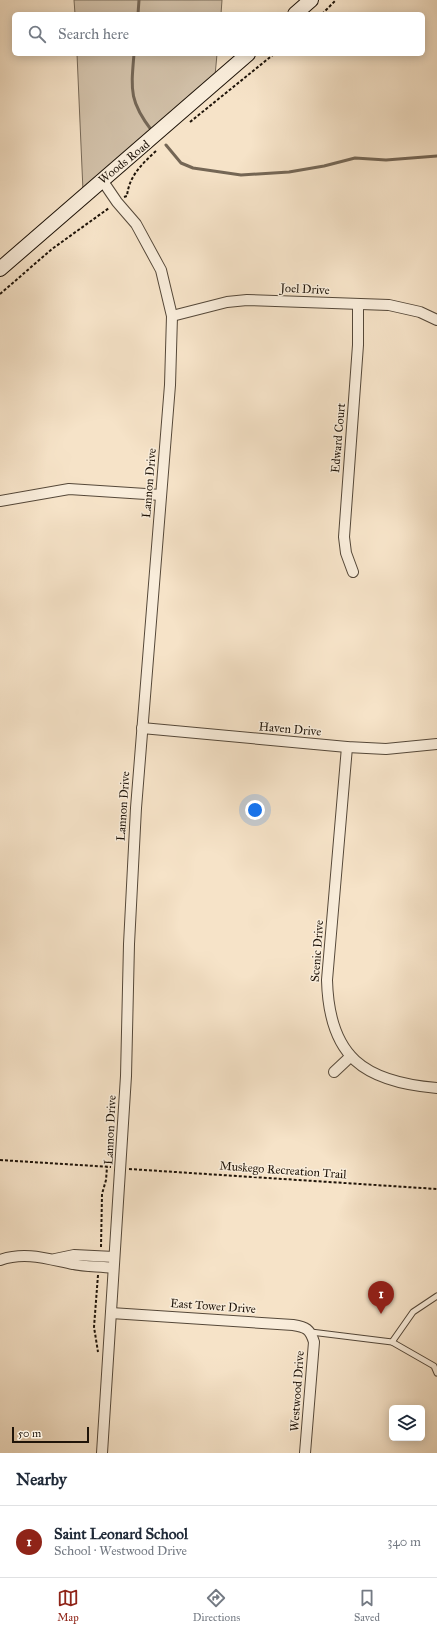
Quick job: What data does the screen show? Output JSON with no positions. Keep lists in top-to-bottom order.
{
  "streets": {
    "street": [
      "Woods Road",
      "Joel Drive",
      "Edward Court",
      "Lannon Drive",
      "Haven Drive",
      "Scenic Drive",
      "East Tower Drive",
      "Westwood Drive"
    ],
    "path": ["Muskego Recreation Trail"]
  },
  "crossings": [
    ["Woods Road", "Lannon Drive"],
    ["Joel Drive", "Edward Court"],
    ["Joel Drive", "Lannon Drive"],
    ["Lannon Drive", "Haven Drive"],
    ["Lannon Drive", "East Tower Drive"],
    ["Haven Drive", "Scenic Drive"],
    ["East Tower Drive", "Westwood Drive"]
  ],
  "scale_bar": "50 m",
  "page": {
    "search": "Search here",
    "pins": "1",
    "scale": "50 m",
    "heading": "Nearby",
    "list": [
      {
        "mark": "1",
        "name": "Saint Leonard School",
        "note": "School · Westwood Drive",
        "value": "340 m"
      }
    ],
    "nav": ["Map", "Directions", "Saved"]
  }
}
